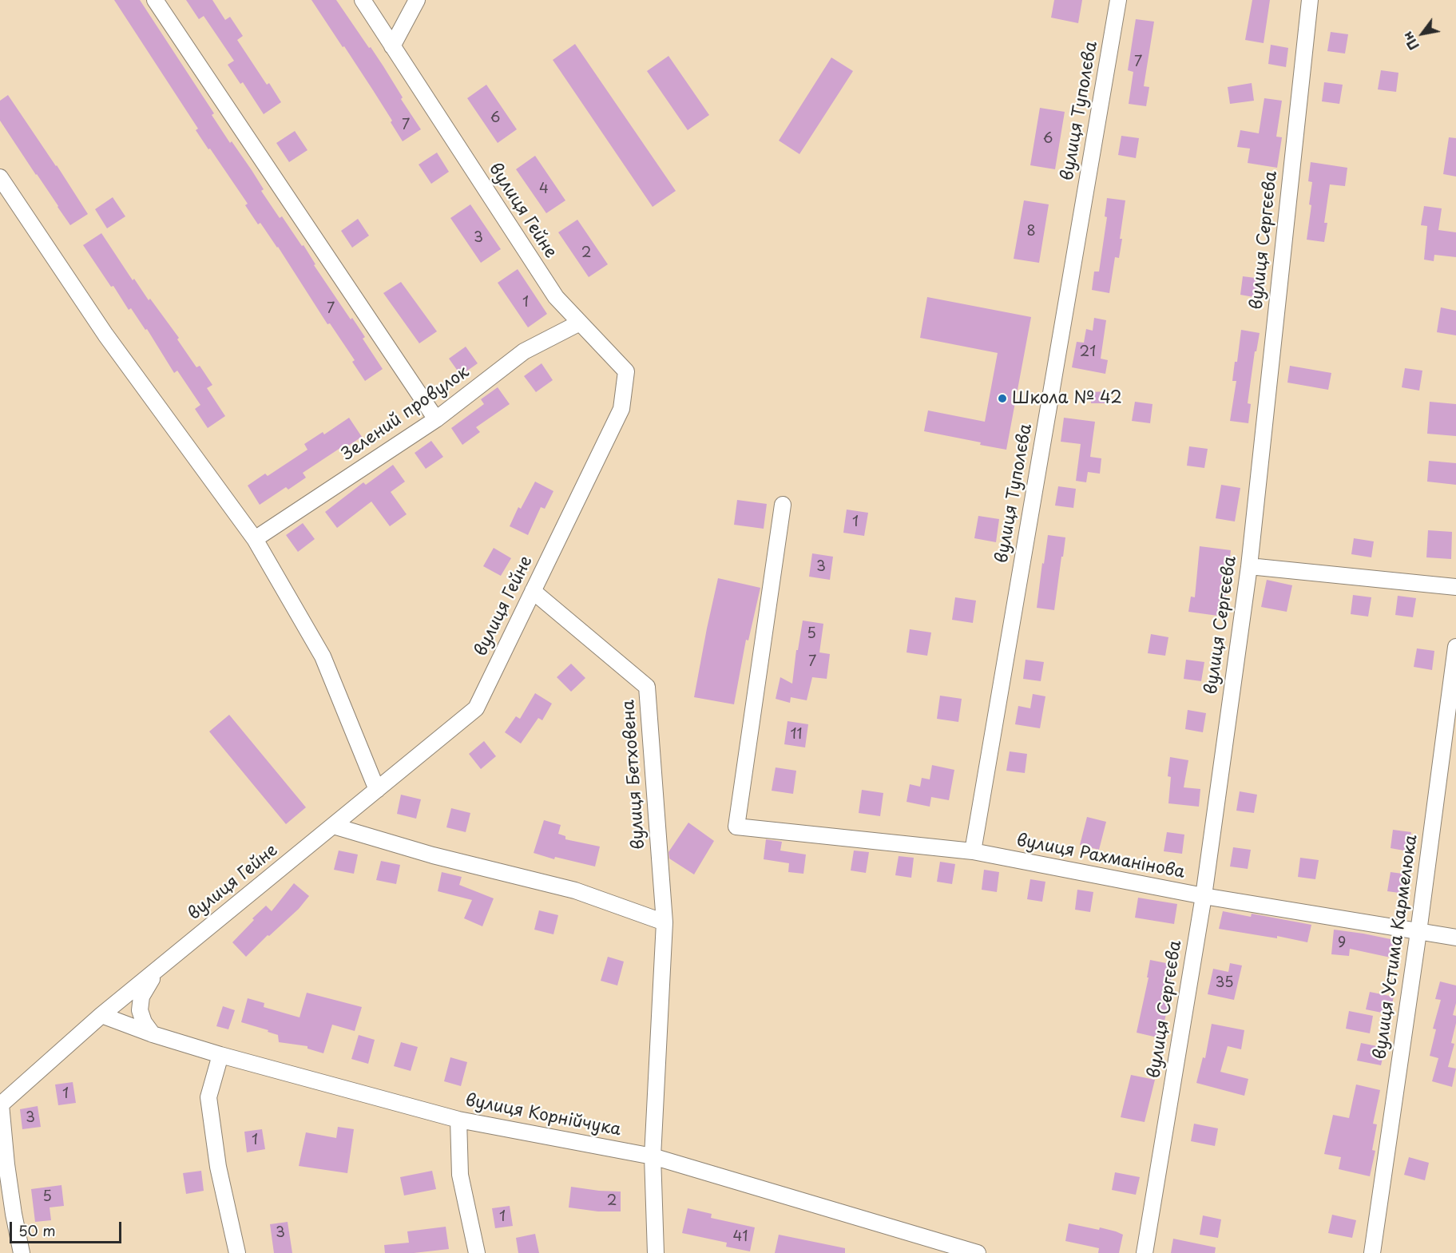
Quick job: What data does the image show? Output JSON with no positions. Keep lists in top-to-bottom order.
{
  "streets": {
    "street": [
      "вулиця Туполєва",
      "вулиця Гейне",
      "вулиця Сергєєва",
      "Зелений провулок",
      "вулиця Бетховена",
      "вулиця Рахманінова",
      "вулиця Устима Кармелюка",
      "вулиця Корнійчука"
    ]
  },
  "crossings": [
    ["вулиця Туполєва", "вулиця Рахманінова"],
    ["вулиця Гейне", "Зелений провулок"],
    ["вулиця Гейне", "вулиця Бетховена"],
    ["вулиця Гейне", "вулиця Корнійчука"],
    ["вулиця Сергєєва", "вулиця Рахманінова"],
    ["вулиця Бетховена", "вулиця Корнійчука"],
    ["вулиця Рахманінова", "вулиця Устима Кармелюка"]
  ],
  "places": ["Школа № 42"],
  "house_numbers": [
    "7",
    "6",
    "7",
    "6",
    "4",
    "8",
    "3",
    "2",
    "1",
    "7",
    "21",
    "1",
    "3",
    "5",
    "7",
    "11",
    "9",
    "35",
    "1",
    "3",
    "1",
    "5",
    "2",
    "1",
    "3",
    "41"
  ],
  "scale_bar": "50 m",
  "north": "bottom left"
}
